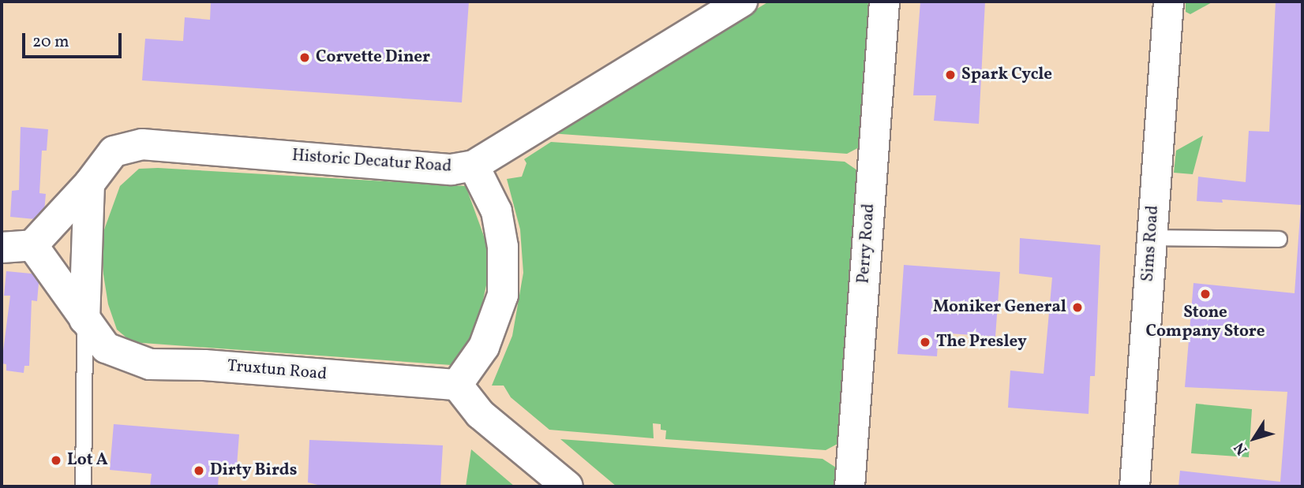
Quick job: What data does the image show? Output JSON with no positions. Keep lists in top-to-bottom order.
{
  "streets": {
    "street": [
      "Historic Decatur Road",
      "Perry Road",
      "Sims Road",
      "Truxtun Road"
    ]
  },
  "crossings": [
    ["Historic Decatur Road", "Truxtun Road"]
  ],
  "places": [
    "Corvette Diner",
    "Spark Cycle",
    "Stone Company Store",
    "Moniker General",
    "The Presley",
    "Lot A",
    "Dirty Birds"
  ],
  "scale_bar": "20 m",
  "north": "bottom left"
}
